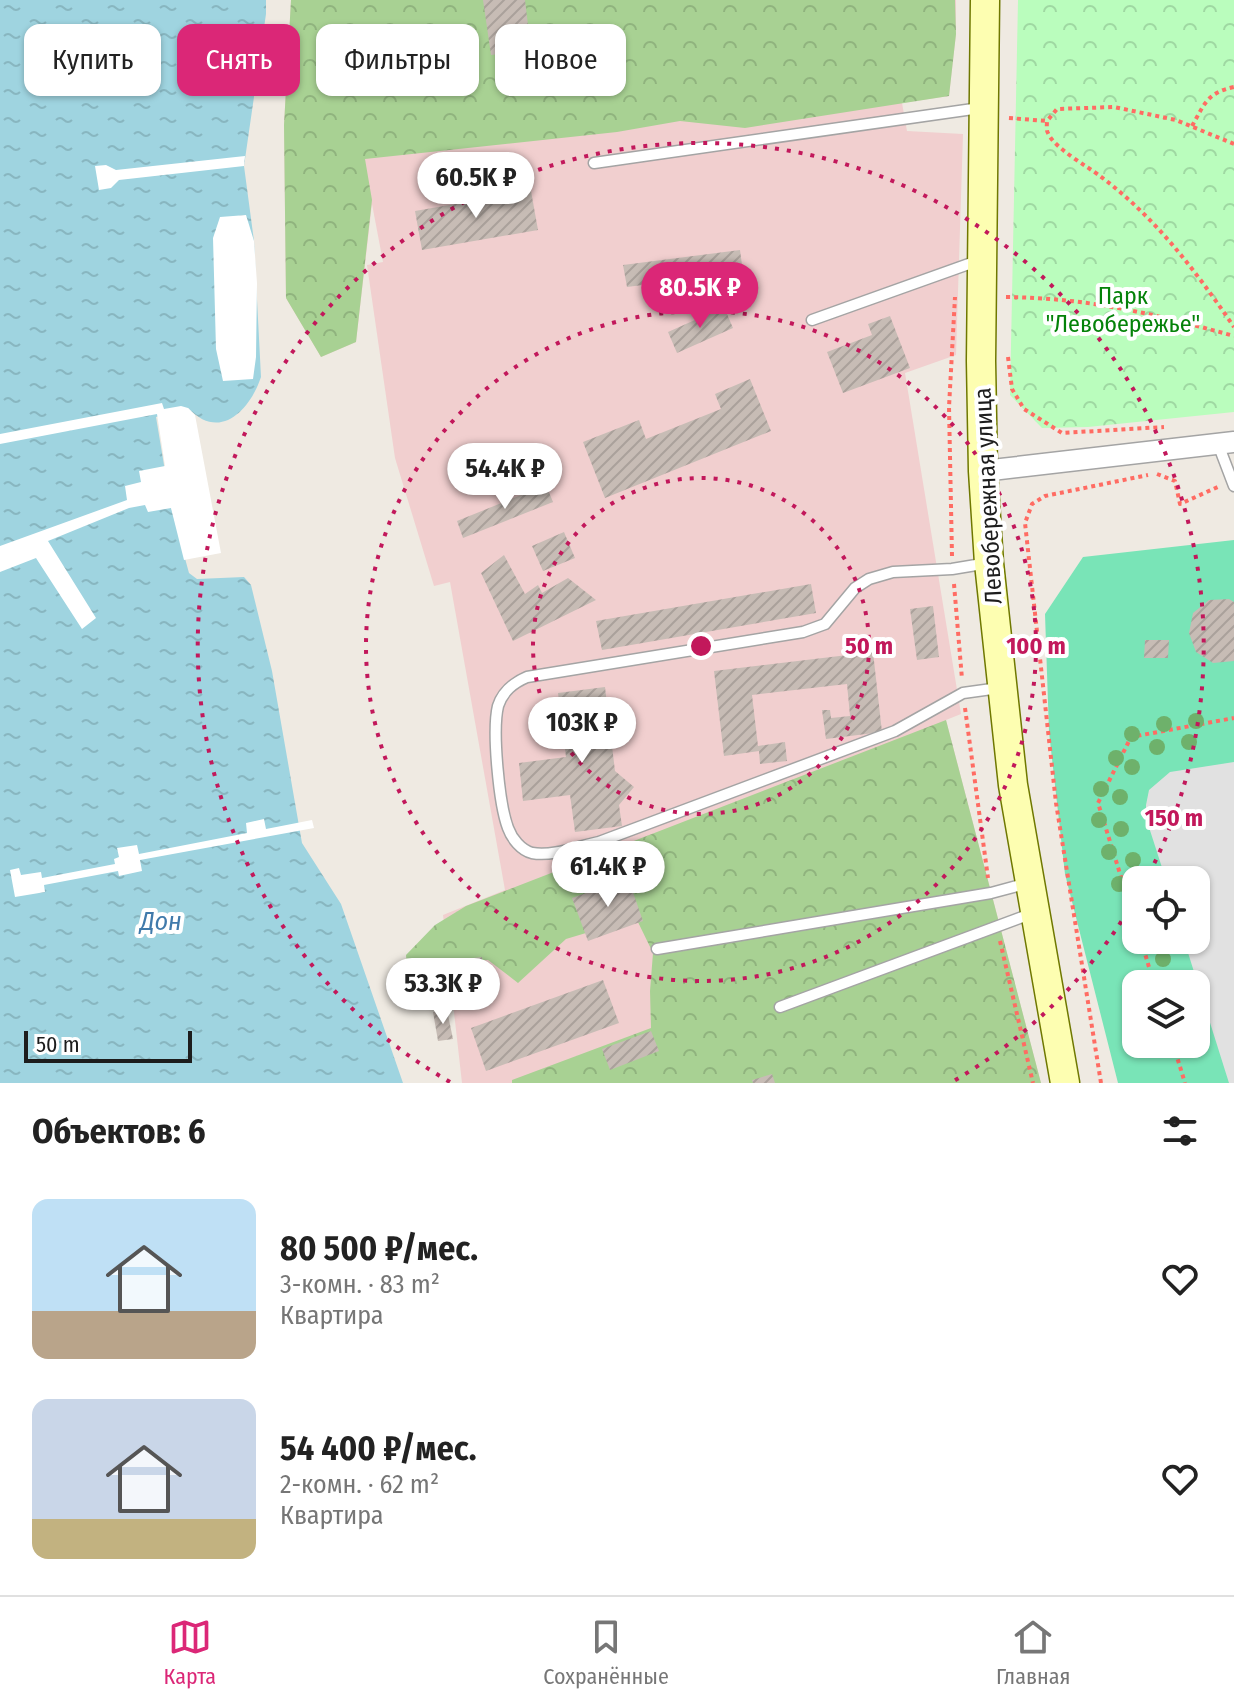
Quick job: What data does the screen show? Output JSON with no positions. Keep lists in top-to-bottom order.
{
  "streets": {
    "main road": ["Левобережная улица"]
  },
  "water": ["Дон"],
  "parks": ["Парк \"Левобережье\""],
  "scale_bar": "50 m",
  "page": {
    "chip": [
      "Купить",
      "Снять",
      "Фильтры",
      "Новое"
    ],
    "price": [
      "60.5K ₽",
      "80.5K ₽",
      "54.4K ₽",
      "103K ₽",
      "61.4K ₽",
      "53.3K ₽"
    ],
    "scale": "50 m",
    "heading": "Объектов: 6",
    "list": [
      {
        "name": "80 500 ₽/мес.",
        "note": "3-комн. · 83 m² · Квартира"
      },
      {
        "name": "54 400 ₽/мес.",
        "note": "2-комн. · 62 m² · Квартира"
      }
    ],
    "tabs": ["Карта", "Сохранённые", "Главная"]
  },
  "rings": ["50 m", "100 m", "150 m"]
}
